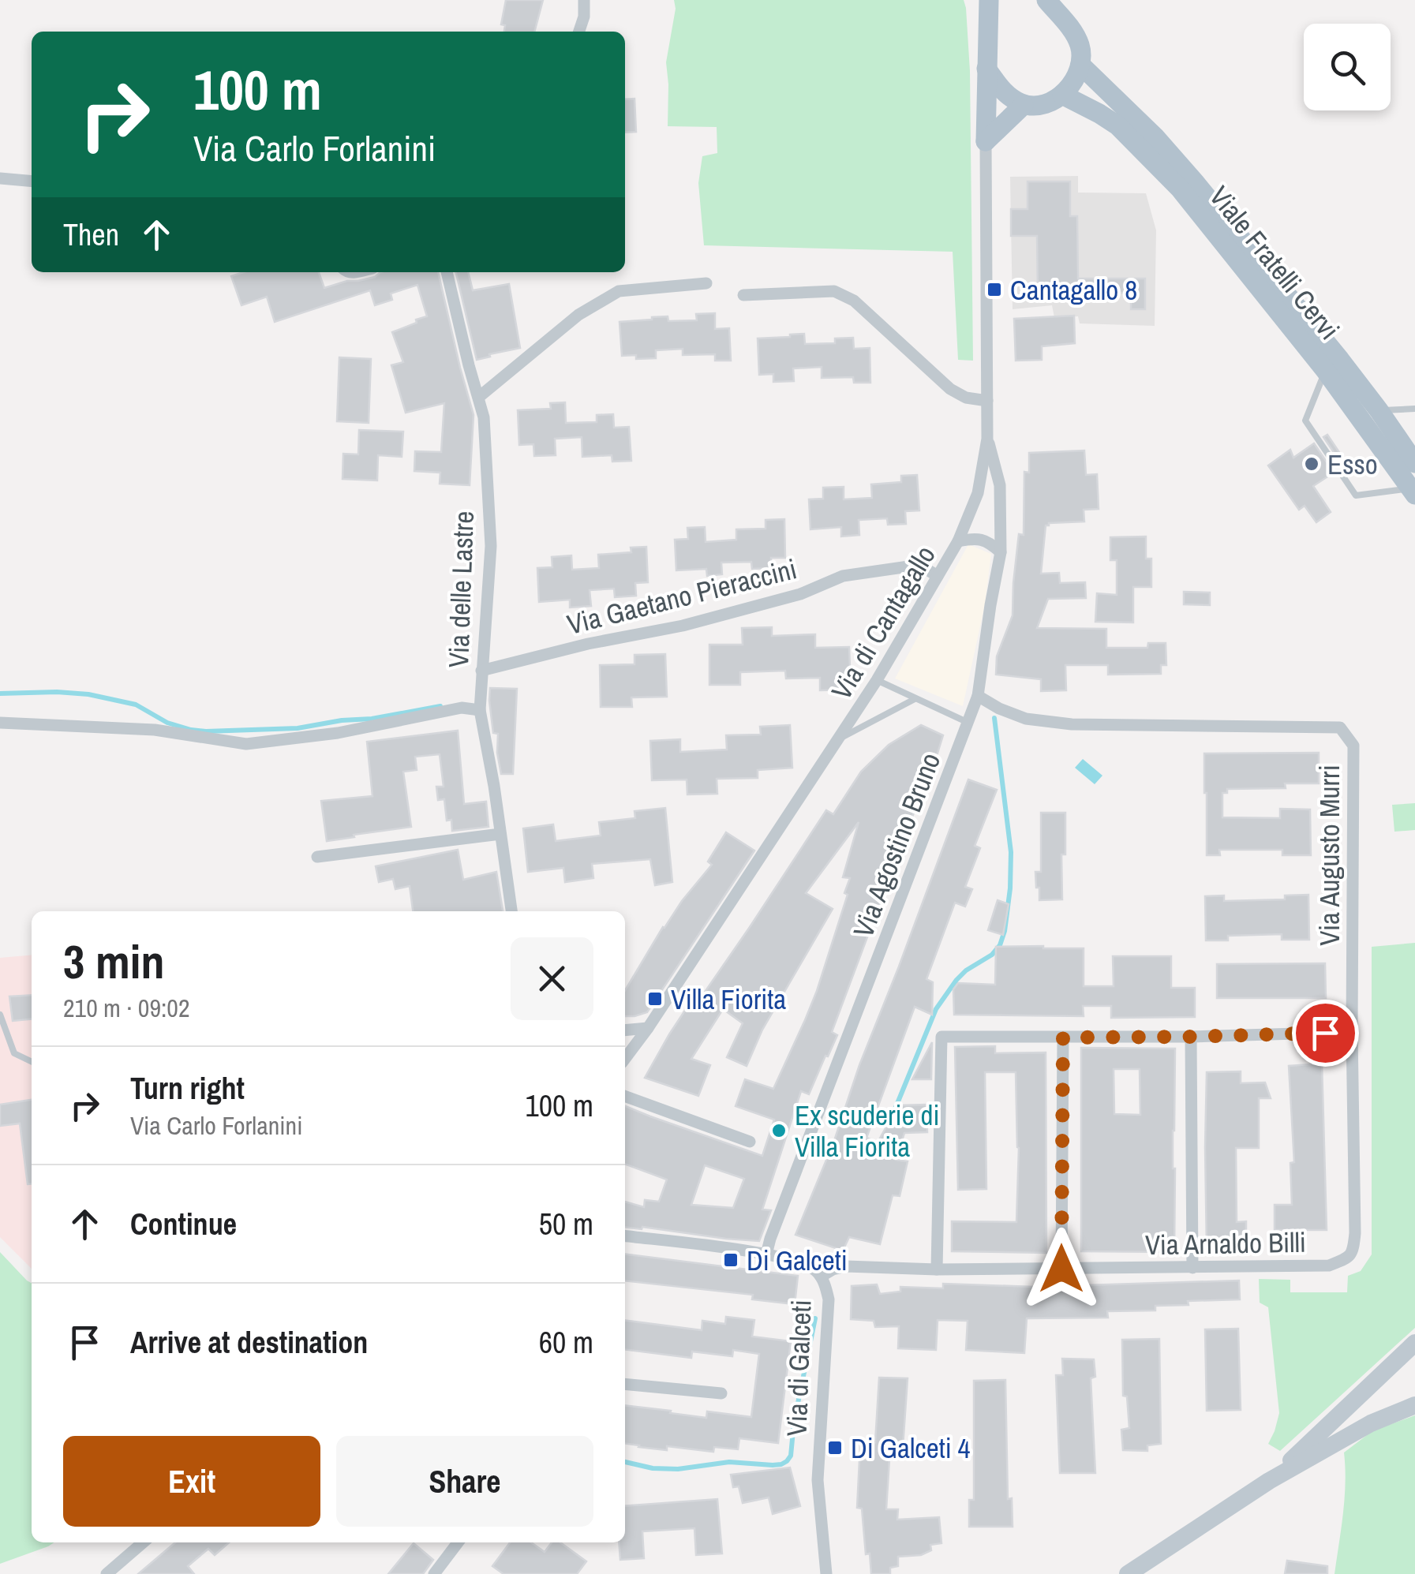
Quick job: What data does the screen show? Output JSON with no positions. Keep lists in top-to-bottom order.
{
  "streets": {
    "main road": ["Viale Fratelli Cervi"],
    "street": [
      "Via delle Lastre",
      "Via Gaetano Pieraccini",
      "Via di Cantagallo",
      "Via Agostino Bruno",
      "Via Augusto Murri",
      "Via Arnaldo Billi",
      "Via di Galceti"
    ]
  },
  "crossings": [
    ["Via delle Lastre", "Via Gaetano Pieraccini"],
    ["Via Gaetano Pieraccini", "Via di Cantagallo"],
    ["Via di Cantagallo", "Via Agostino Bruno"],
    ["Via Agostino Bruno", "Via Augusto Murri"],
    ["Via Agostino Bruno", "Via di Galceti"],
    ["Via Augusto Murri", "Via Arnaldo Billi"],
    ["Via Arnaldo Billi", "Via di Galceti"]
  ],
  "places": {
    "transit": [
      "Cantagallo 8",
      "Villa Fiorita",
      "Di Galceti",
      "Di Galceti 4"
    ],
    "other": ["Esso", "Ex scuderie di Villa Fiorita"]
  },
  "page": {
    "turn": ["100 m", "Via Carlo Forlanini"],
    "then": "Then",
    "heading": ["3 min", "210 m · 09:02"],
    "list": [
      {
        "name": "Turn right",
        "note": "Via Carlo Forlanini",
        "value": "100 m"
      },
      {
        "name": "Continue",
        "value": "50 m"
      },
      {
        "name": "Arrive at destination",
        "value": "60 m"
      }
    ],
    "buttons": ["Exit", "Share"]
  }
}
